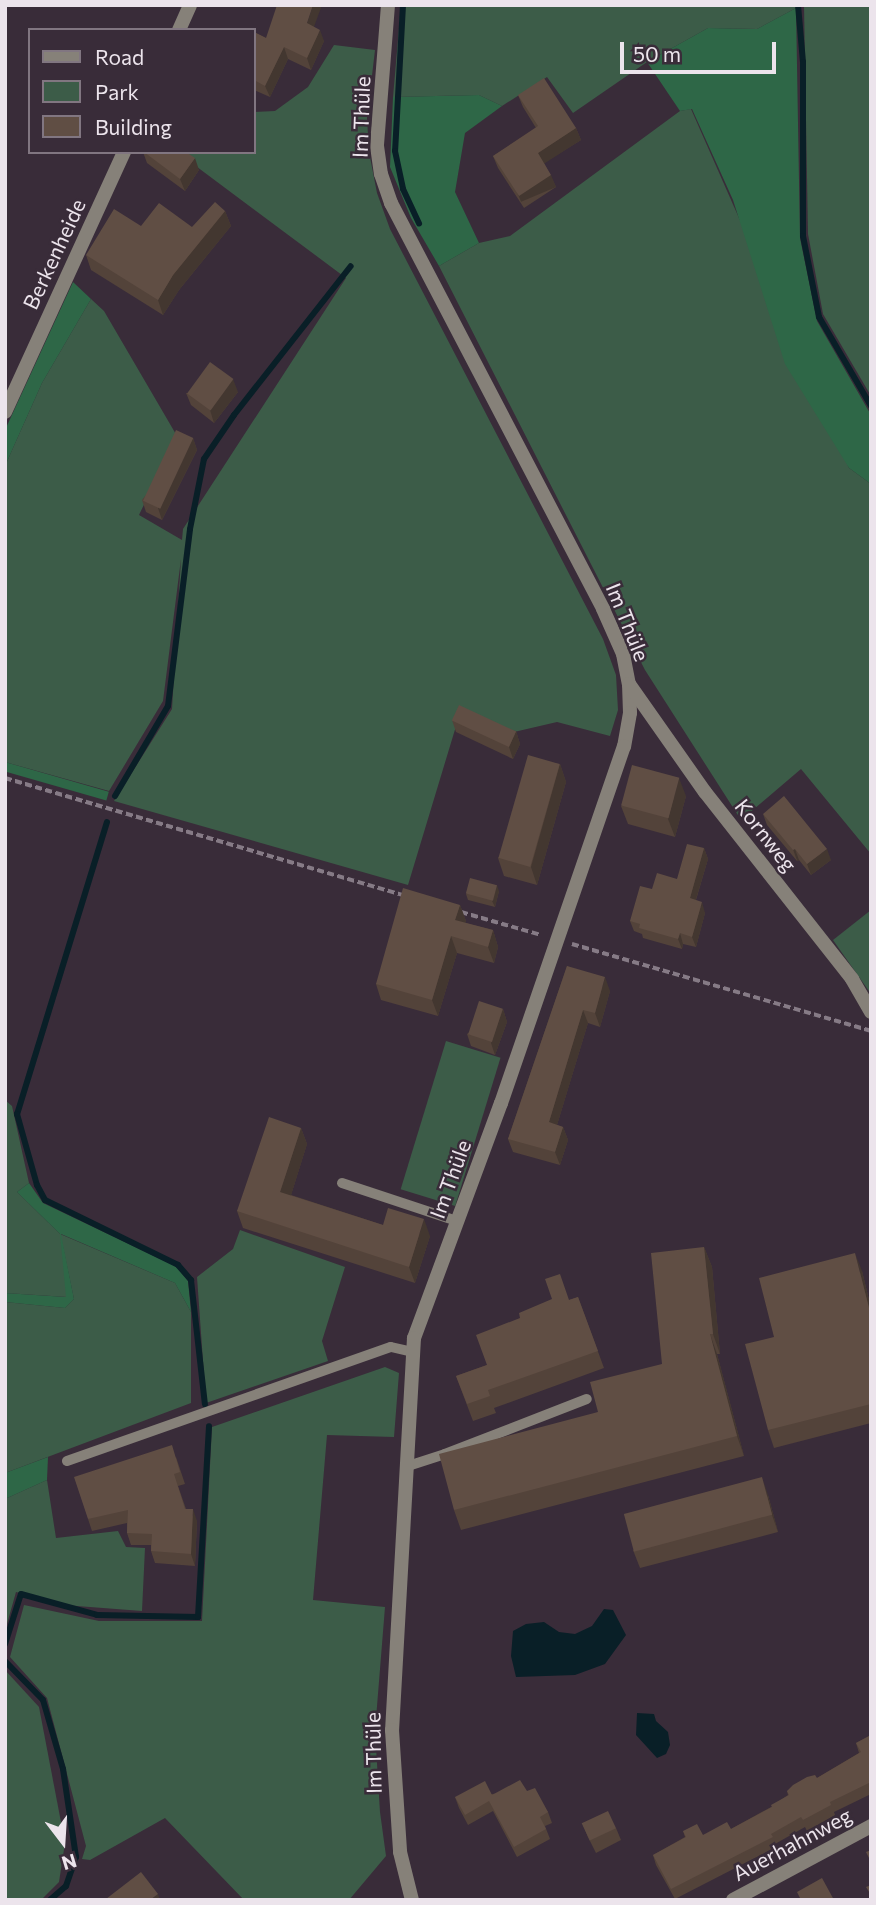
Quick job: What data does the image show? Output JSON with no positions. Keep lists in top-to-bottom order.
{
  "streets": {
    "street": [
      "Im Thüle",
      "Berkenheide",
      "Kornweg",
      "Auerhahnweg"
    ]
  },
  "crossings": [
    ["Im Thüle", "Kornweg"]
  ],
  "legend": ["Road", "Park", "Building"],
  "scale_bar": "50 m",
  "north": "bottom"
}
